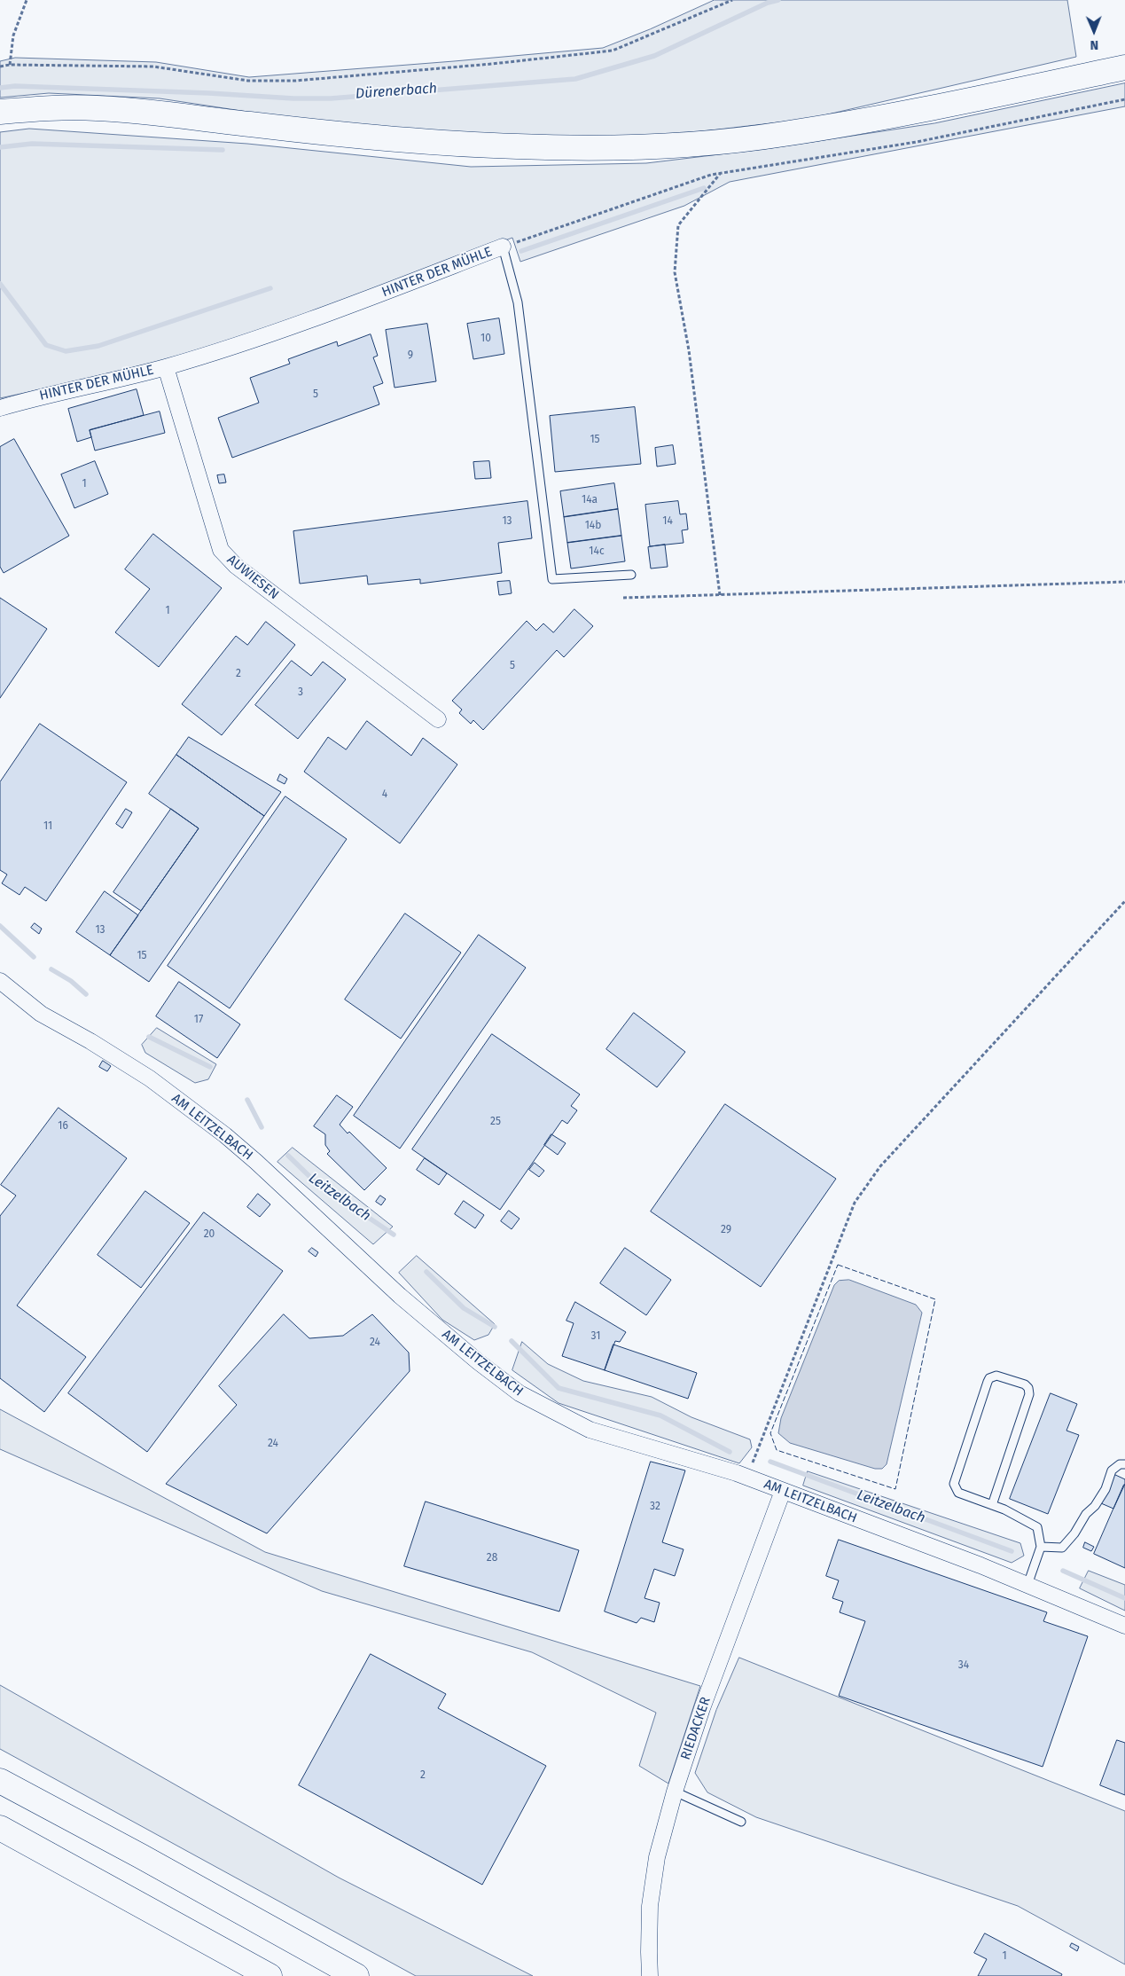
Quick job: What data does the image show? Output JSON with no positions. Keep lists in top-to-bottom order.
{
  "streets": {
    "street": [
      "HINTER DER MÜHLE",
      "AUWIESEN",
      "AM LEITZELBACH",
      "RIEDACKER"
    ]
  },
  "crossings": [
    ["HINTER DER MÜHLE", "AUWIESEN"],
    ["AM LEITZELBACH", "RIEDACKER"]
  ],
  "water": ["Dürenerbach", "Leitzelbach"],
  "house_numbers": [
    "10",
    "9",
    "5",
    "15",
    "1",
    "14a",
    "13",
    "14",
    "14b",
    "14c",
    "1",
    "5",
    "2",
    "3",
    "4",
    "11",
    "13",
    "15",
    "17",
    "25",
    "16",
    "29",
    "20",
    "31",
    "24",
    "24",
    "32",
    "28",
    "34",
    "2",
    "1"
  ],
  "north": "bottom"
}
